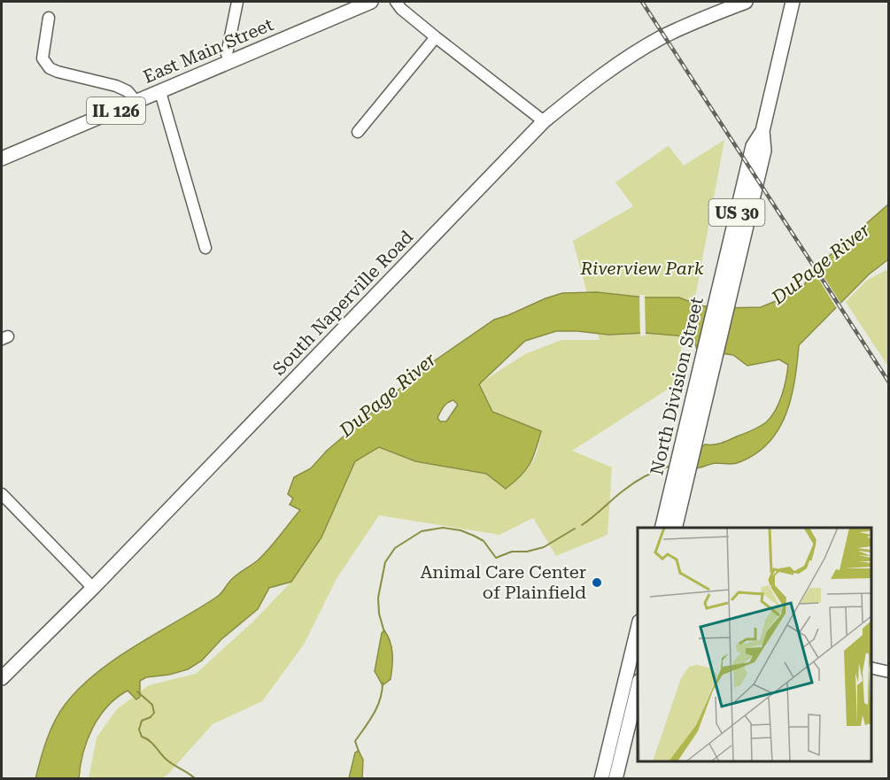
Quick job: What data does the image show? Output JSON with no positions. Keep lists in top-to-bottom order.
{
  "streets": {
    "main road": [
      "East Main Street",
      "IL 126",
      "US 30",
      "South Naperville Road",
      "North Division Street"
    ]
  },
  "water": ["DuPage River"],
  "parks": ["Riverview Park"],
  "places": ["Animal Care Center of Plainfield"]
}
